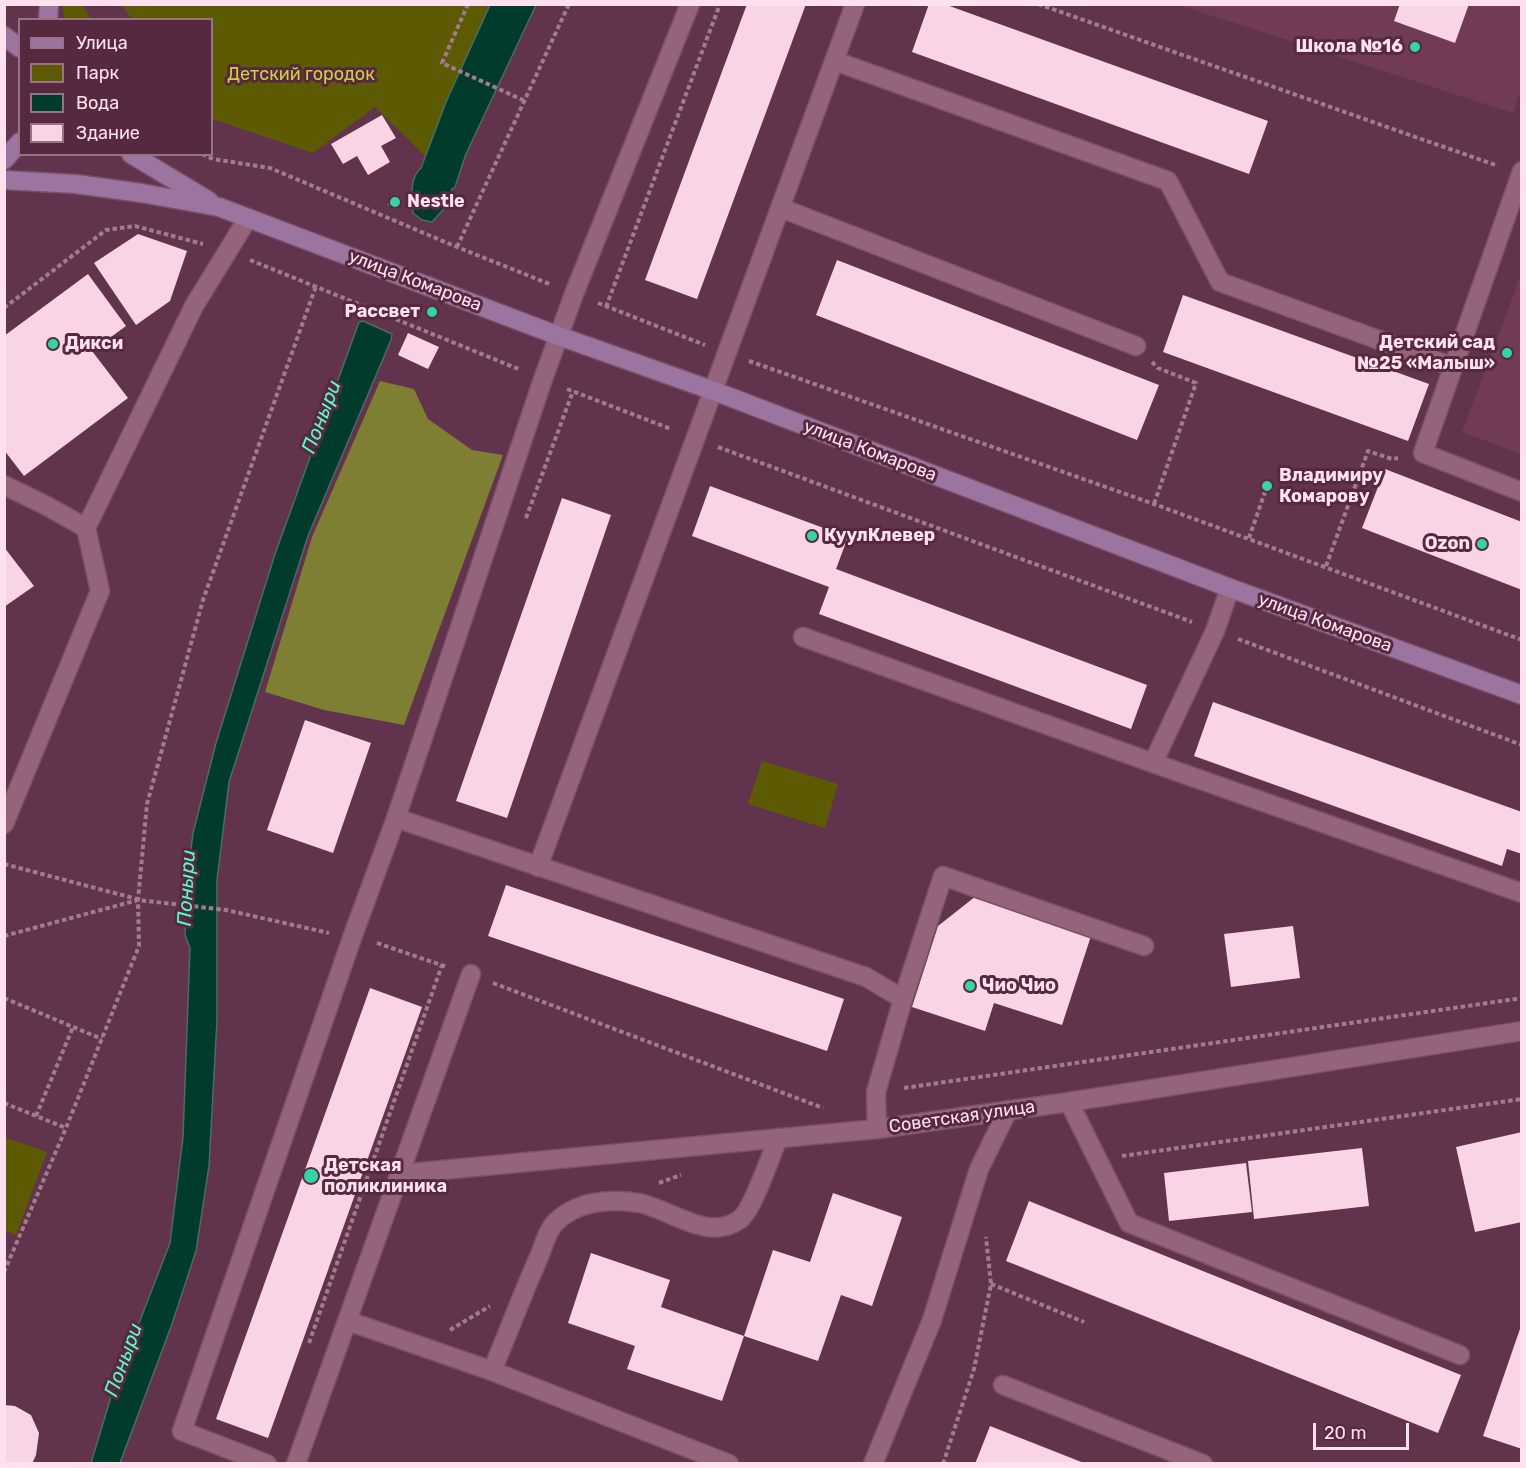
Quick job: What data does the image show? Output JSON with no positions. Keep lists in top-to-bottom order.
{
  "streets": {
    "main road": ["улица Комарова"],
    "street": ["Советская улица"]
  },
  "water": ["Поныри"],
  "parks": ["Детский городок"],
  "places": [
    "Школа №16",
    "Nestle",
    "Рассвет",
    "Дикси",
    "Детский сад №25 «Малыш»",
    "Владимиру Комарову",
    "КуулКлевер",
    "Ozon",
    "Чио Чио",
    "Детская поликлиника"
  ],
  "legend": [
    "Улица",
    "Парк",
    "Вода",
    "Здание"
  ],
  "scale_bar": "20 m"
}
